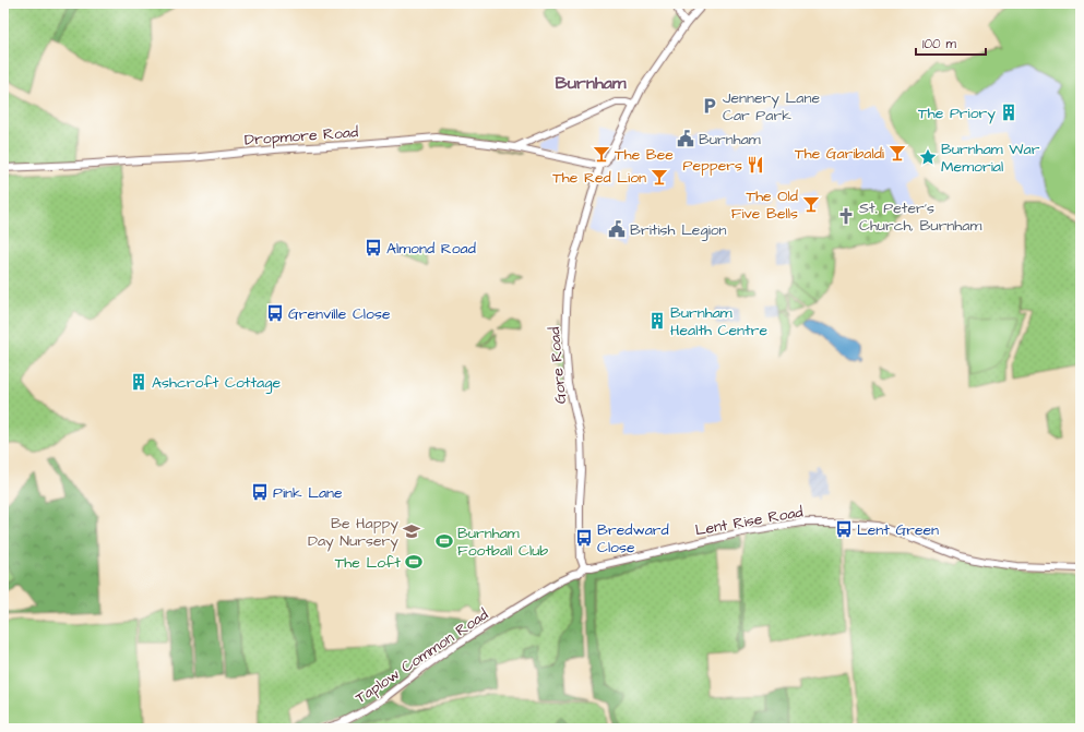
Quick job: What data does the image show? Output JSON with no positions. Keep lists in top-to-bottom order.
{
  "streets": {
    "street": [
      "Dropmore Road",
      "Gore Road",
      "Lent Rise Road",
      "Taplow Common Road"
    ]
  },
  "crossings": [
    ["Dropmore Road", "Gore Road"],
    ["Gore Road", "Lent Rise Road"],
    ["Gore Road", "Taplow Common Road"],
    ["Lent Rise Road", "Taplow Common Road"]
  ],
  "districts": ["Burnham"],
  "places": {
    "parking": ["Jennery Lane Car Park"],
    "building": ["The Priory", "Burnham Health Centre", "Ashcroft Cottage"],
    "public building": ["Burnham", "British Legion"],
    "bar": [
      "The Garibaldi",
      "The Bee",
      "The Red Lion",
      "The Old Five Bells"
    ],
    "place": ["Burnham War Memorial"],
    "restaurant": ["Peppers"],
    "church": ["St. Peter's Church, Burnham"],
    "bus stop": [
      "Almond Road",
      "Grenville Close",
      "Pink Lane",
      "Lent Green",
      "Bredward Close"
    ],
    "school or university": ["Be Happy Day Nursery"],
    "sports": ["Burnham Football Club", "The Loft"]
  },
  "scale_bar": "100 m"
}
